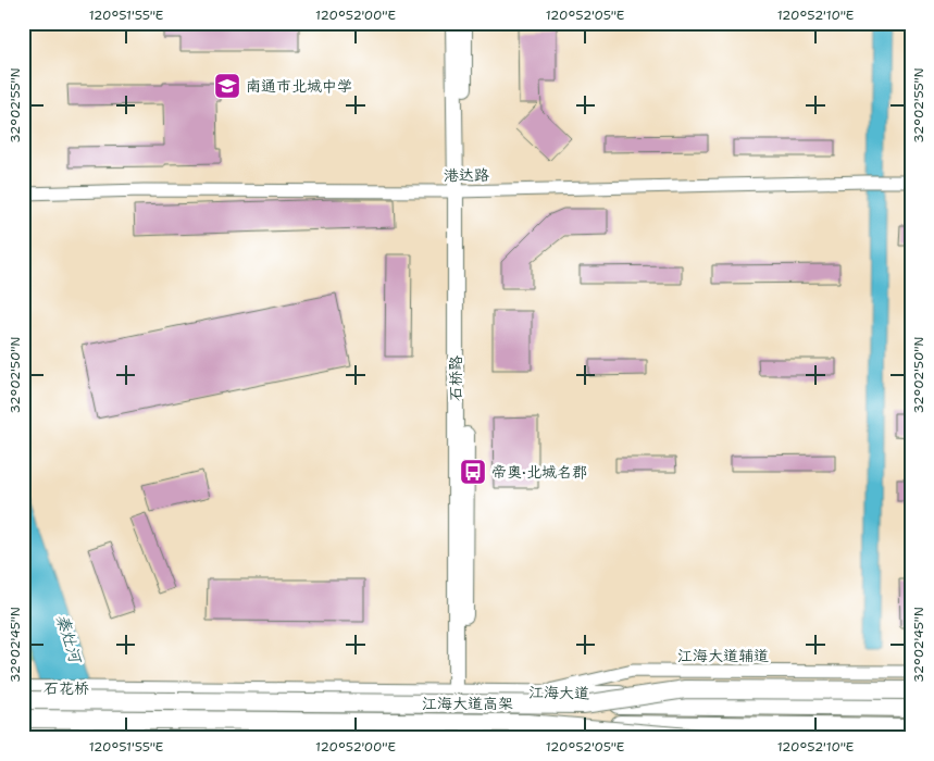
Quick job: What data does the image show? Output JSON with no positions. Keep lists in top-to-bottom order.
{
  "streets": {
    "highway": ["江海大道高架"],
    "main road": ["石桥路", "石花桥", "江海大道"],
    "street": ["港达路", "江海大道辅道"]
  },
  "crossings": [
    ["港达路", "石桥路"],
    ["石桥路", "江海大道"],
    ["江海大道辅道", "江海大道"],
    ["石花桥", "江海大道"]
  ],
  "water": ["秦灶河"],
  "places": {
    "school or university": ["南通市北城中学"],
    "bus stop": ["帝奥·北城名郡"]
  },
  "coordinates": [
    "120°51'55\"E",
    "120°52'00\"E",
    "120°52'05\"E",
    "120°52'10\"E",
    "32°02'55\"N",
    "32°02'50\"N",
    "32°02'45\"N"
  ]
}
